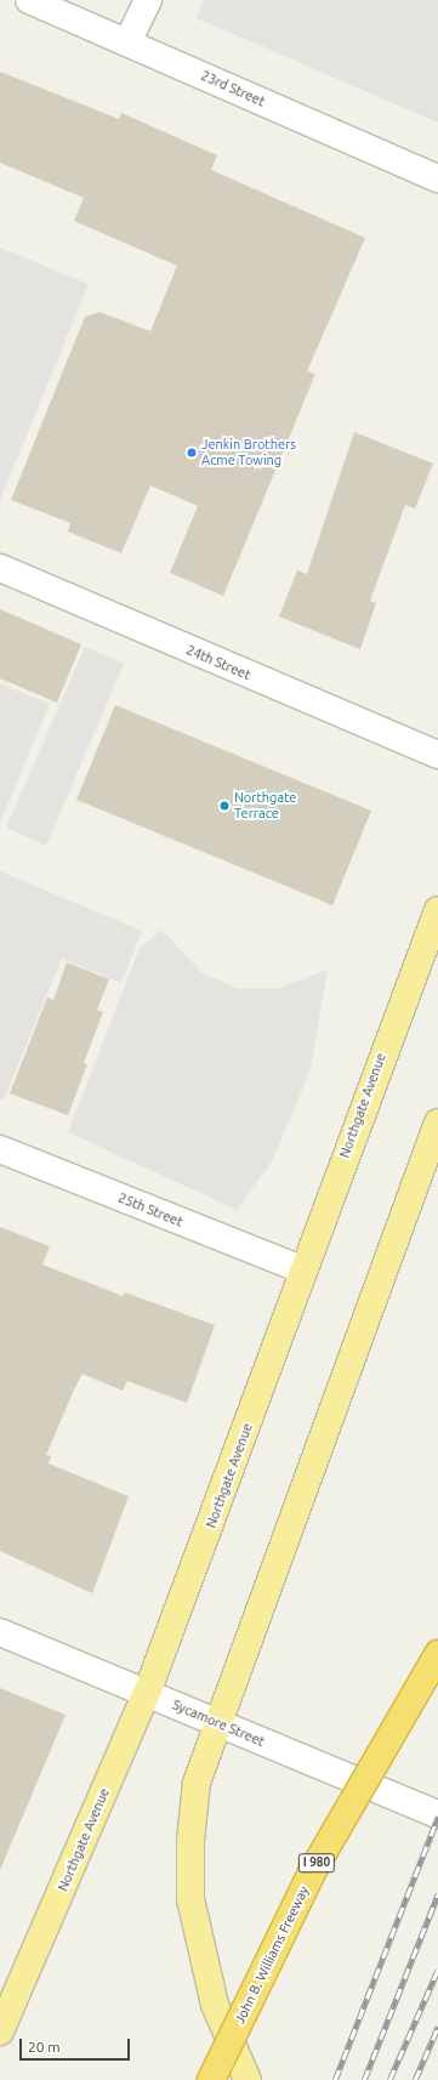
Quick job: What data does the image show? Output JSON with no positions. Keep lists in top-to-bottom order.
{
  "streets": {
    "highway": ["I 980", "John B. Williams Freeway"],
    "main road": ["Northgate Avenue"],
    "street": [
      "23rd Street",
      "24th Street",
      "25th Street",
      "Sycamore Street"
    ]
  },
  "crossings": [
    ["Northgate Avenue", "25th Street"],
    ["Northgate Avenue", "Sycamore Street"]
  ],
  "places": ["Jenkin Brothers Acme Towing", "Northgate Terrace"],
  "scale_bar": "20 m"
}
